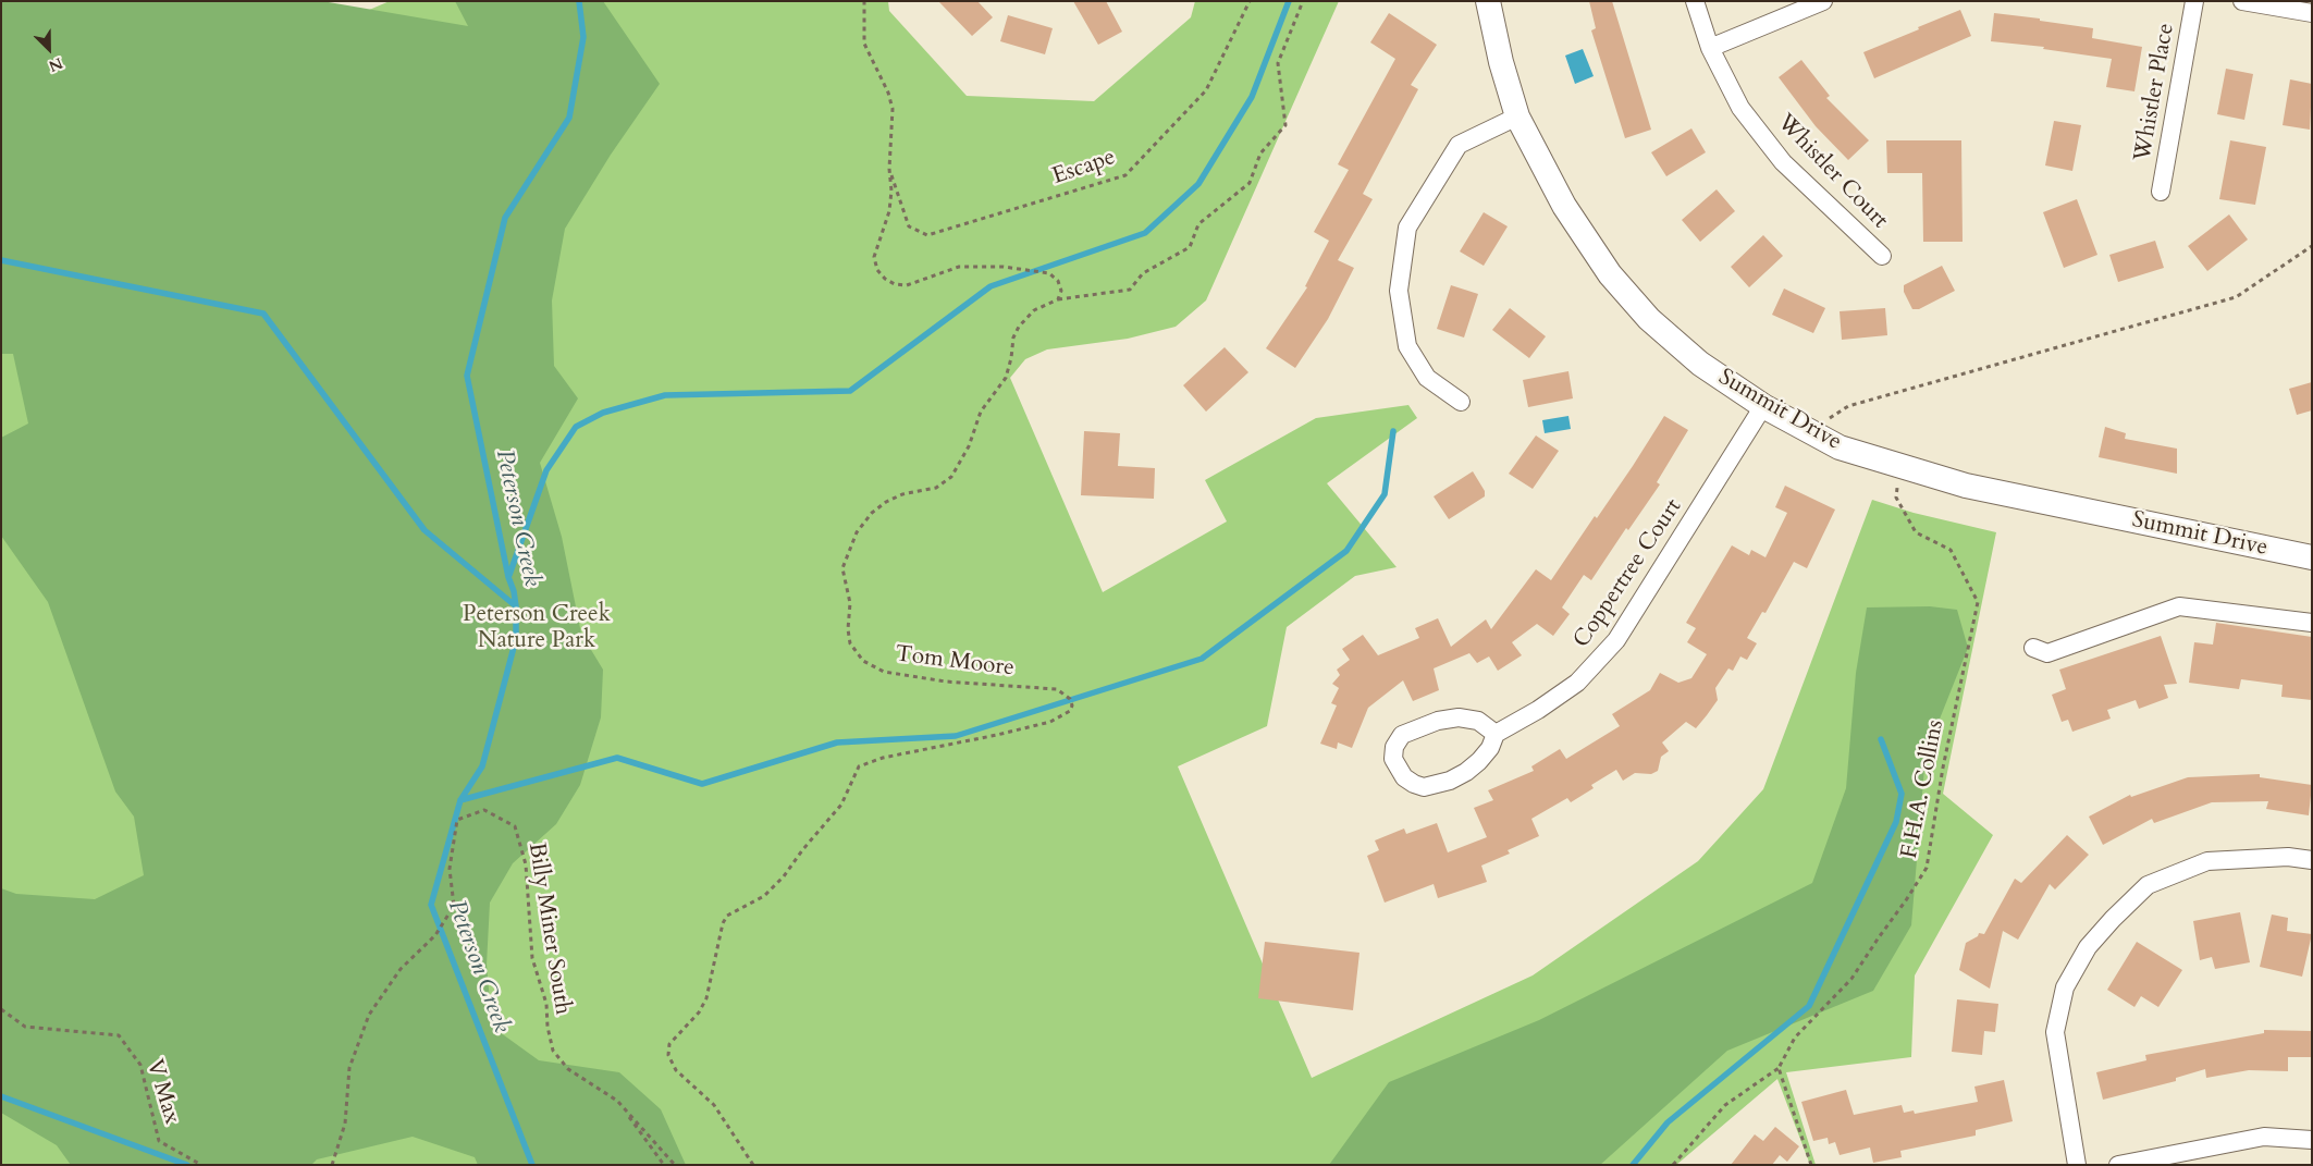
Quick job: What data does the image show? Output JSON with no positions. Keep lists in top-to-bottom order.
{
  "streets": {
    "main road": ["Summit Drive"],
    "street": ["Whistler Place", "Whistler Court", "Coppertree Court"],
    "path": [
      "Escape",
      "Tom Moore",
      "F.H.A. Collins",
      "Billy Miner South",
      "V Max"
    ]
  },
  "crossings": [
    ["Summit Drive", "Coppertree Court"],
    ["Summit Drive", "F.H.A. Collins"]
  ],
  "water": ["Peterson Creek"],
  "parks": ["Peterson Creek Nature Park"],
  "north": "bottom right"
}
